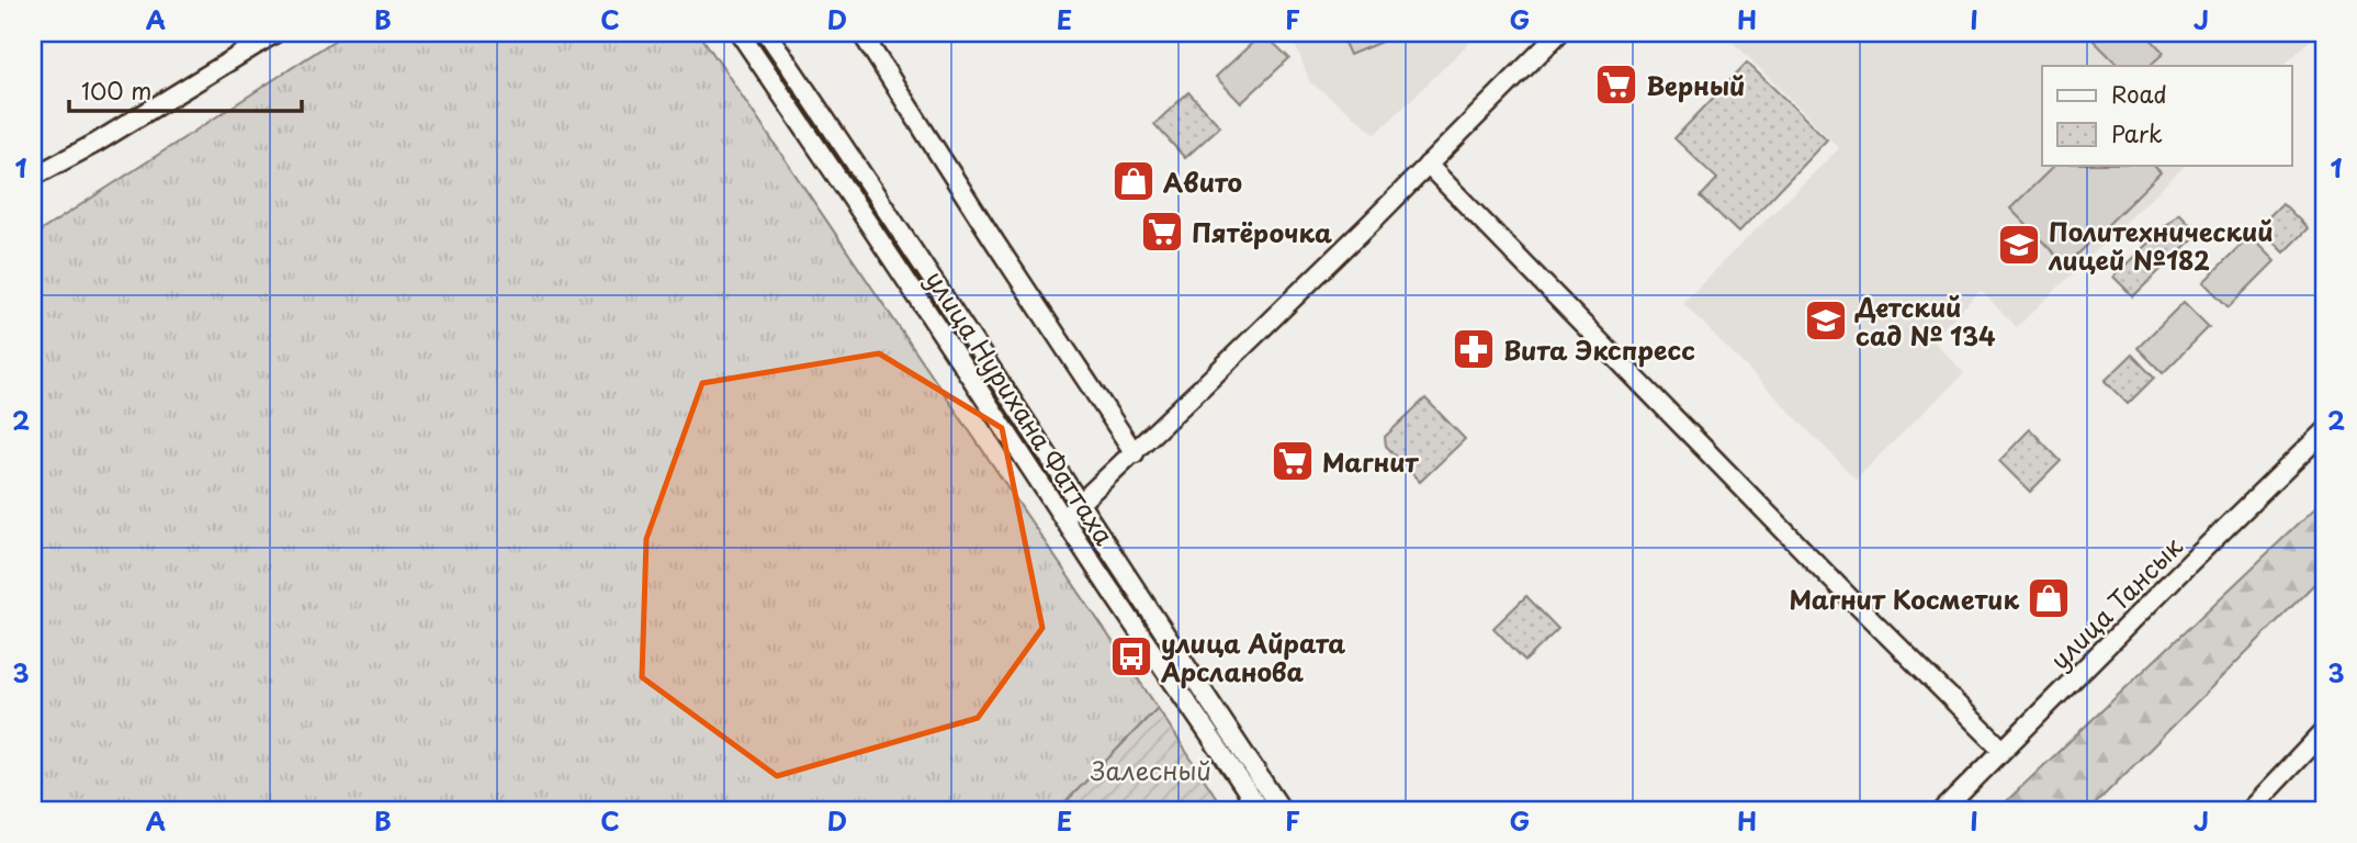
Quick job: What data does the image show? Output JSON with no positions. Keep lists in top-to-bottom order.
{
  "streets": {
    "street": ["улица Нурихана Фаттаха", "улица Тансык"]
  },
  "parks": ["Залесный"],
  "places": {
    "supermarket": ["Верный", "Пятёрочка", "Магнит"],
    "shop": ["Авито", "Магнит Косметик"],
    "school or university": ["Политехнический лицей №182", "Детский сад № 134"],
    "pharmacy": ["Вита Экспресс"],
    "bus stop": ["улица Айрата Арсланова"]
  },
  "legend": ["Road", "Park"],
  "scale_bar": "100 m",
  "grid": {
    "columns": [
      "A",
      "B",
      "C",
      "D",
      "E",
      "F",
      "G",
      "H",
      "I",
      "J"
    ],
    "rows": ["1", "2", "3"]
  }
}
